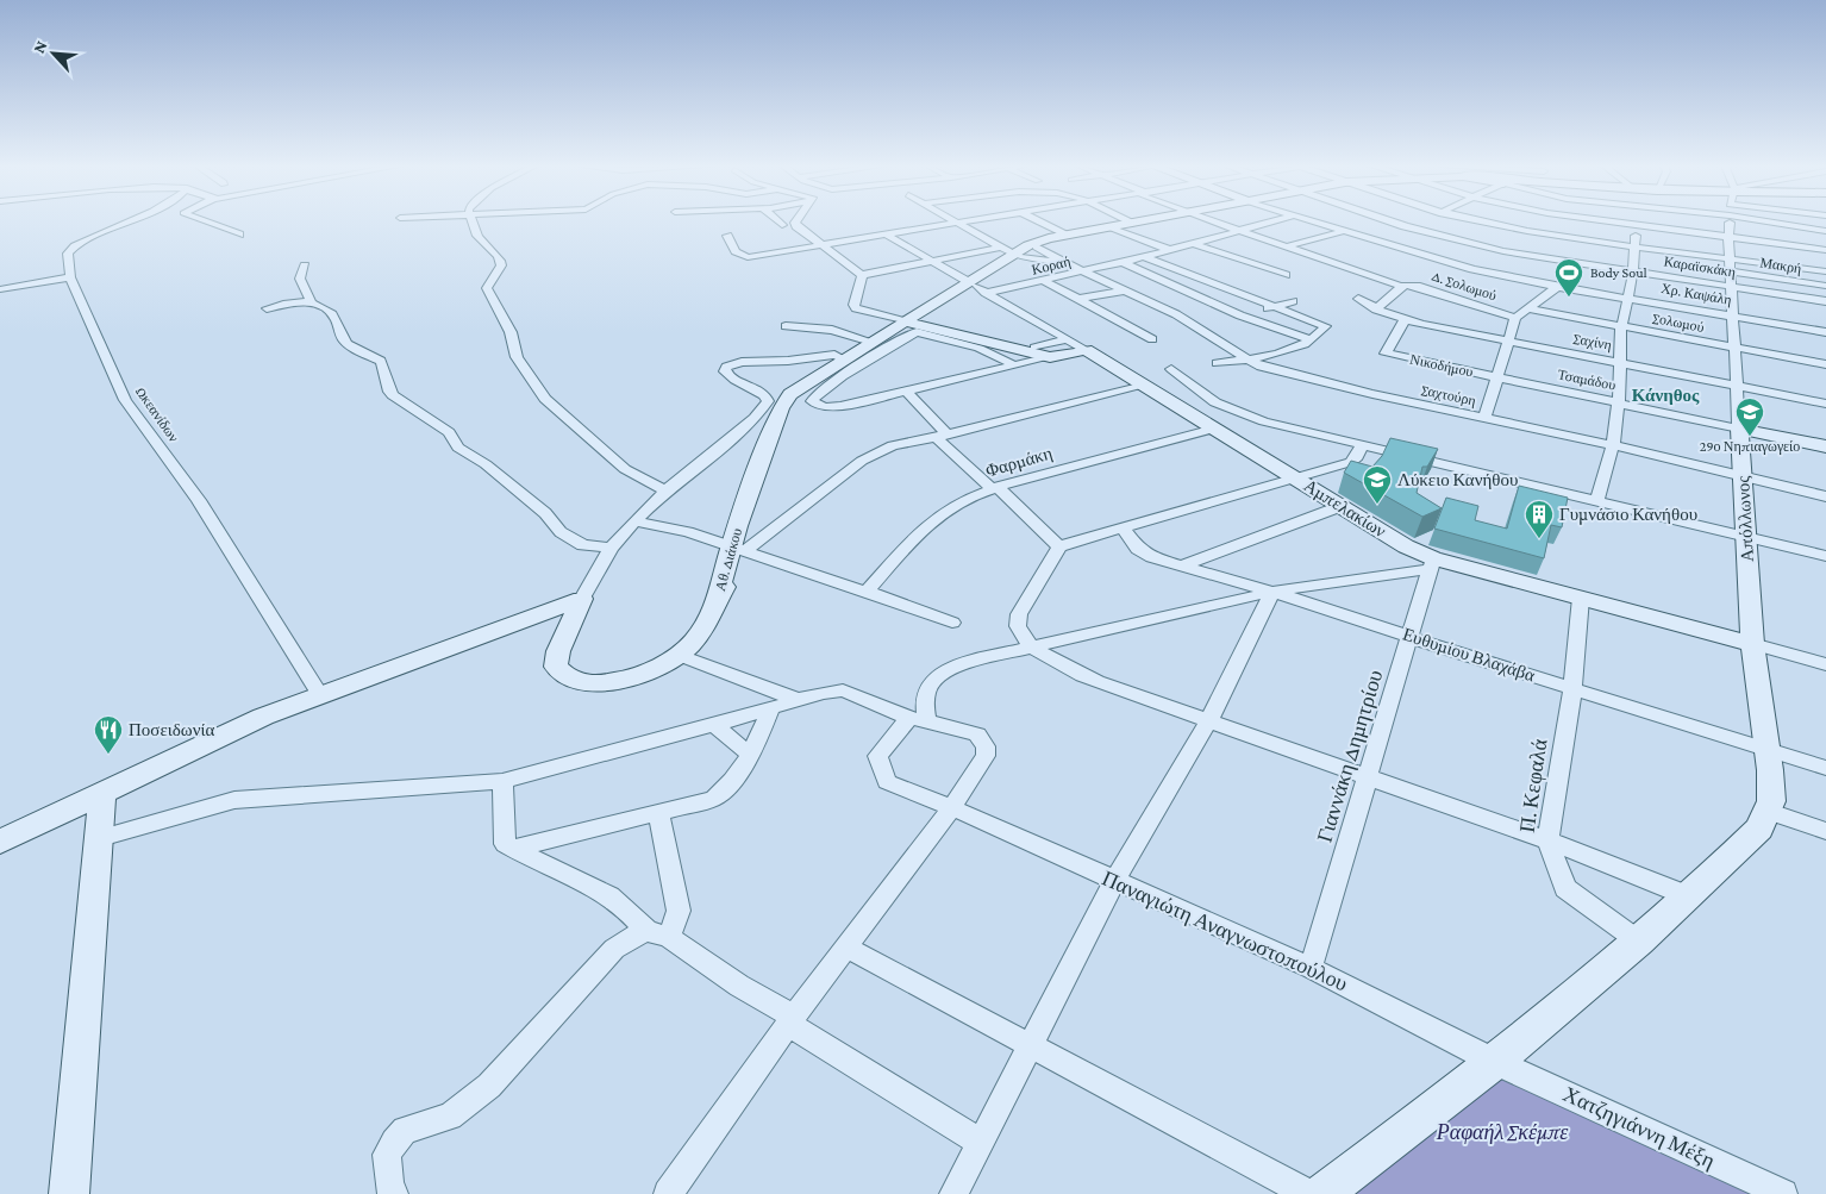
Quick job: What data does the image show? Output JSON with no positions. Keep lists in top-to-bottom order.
{
  "streets": {
    "street": [
      "Κοραή",
      "Μακρή",
      "Καραϊσκάκη",
      "Δ. Σολωμού",
      "Χρ. Καψάλη",
      "Σολωμού",
      "Σαχίνη",
      "Νικοδήμου",
      "Τσαμάδου",
      "Σαχτούρη",
      "Ωκεανίδων",
      "Φαρμάκη",
      "Αμπελακίων",
      "Απόλλωνος",
      "Αθ. Διάκου",
      "Ευθυμίου Βλαχάβα",
      "Γιαννάκη Δημητρίου",
      "Π. Κεφαλά",
      "Παναγιώτη Αναγνωστοπούλου",
      "Χατζηγιάννη Μέξη"
    ]
  },
  "crossings": [
    ["Κοραή", "Δ. Σολωμού"],
    ["Κοραή", "Σαχτούρη"],
    ["Κοραή", "Αμπελακίων"],
    ["Κοραή", "Αθ. Διάκου"],
    ["Μακρή", "Απόλλωνος"],
    ["Καραϊσκάκη", "Απόλλωνος"],
    ["Χρ. Καψάλη", "Απόλλωνος"],
    ["Σολωμού", "Απόλλωνος"],
    ["Σαχίνη", "Νικοδήμου"],
    ["Σαχίνη", "Απόλλωνος"],
    ["Νικοδήμου", "Τσαμάδου"],
    ["Τσαμάδου", "Απόλλωνος"],
    ["Σαχτούρη", "Απόλλωνος"],
    ["Φαρμάκη", "Αμπελακίων"],
    ["Αμπελακίων", "Απόλλωνος"],
    ["Αμπελακίων", "Αθ. Διάκου"],
    ["Αμπελακίων", "Γιαννάκη Δημητρίου"],
    ["Αμπελακίων", "Π. Κεφαλά"],
    ["Ευθυμίου Βλαχάβα", "Γιαννάκη Δημητρίου"],
    ["Ευθυμίου Βλαχάβα", "Π. Κεφαλά"],
    ["Γιαννάκη Δημητρίου", "Παναγιώτη Αναγνωστοπούλου"],
    ["Παναγιώτη Αναγνωστοπούλου", "Χατζηγιάννη Μέξη"]
  ],
  "districts": ["Κάνηθος"],
  "parks": ["Ραφαήλ Σκέμπε"],
  "places": {
    "sports": ["Body Soul"],
    "school or university": ["29ο Νηπιαγωγείο", "Λύκειο Κανήθου"],
    "building": ["Γυμνάσιο Κανήθου"],
    "restaurant": ["Ποσειδωνία"]
  },
  "north": "top left"
}
